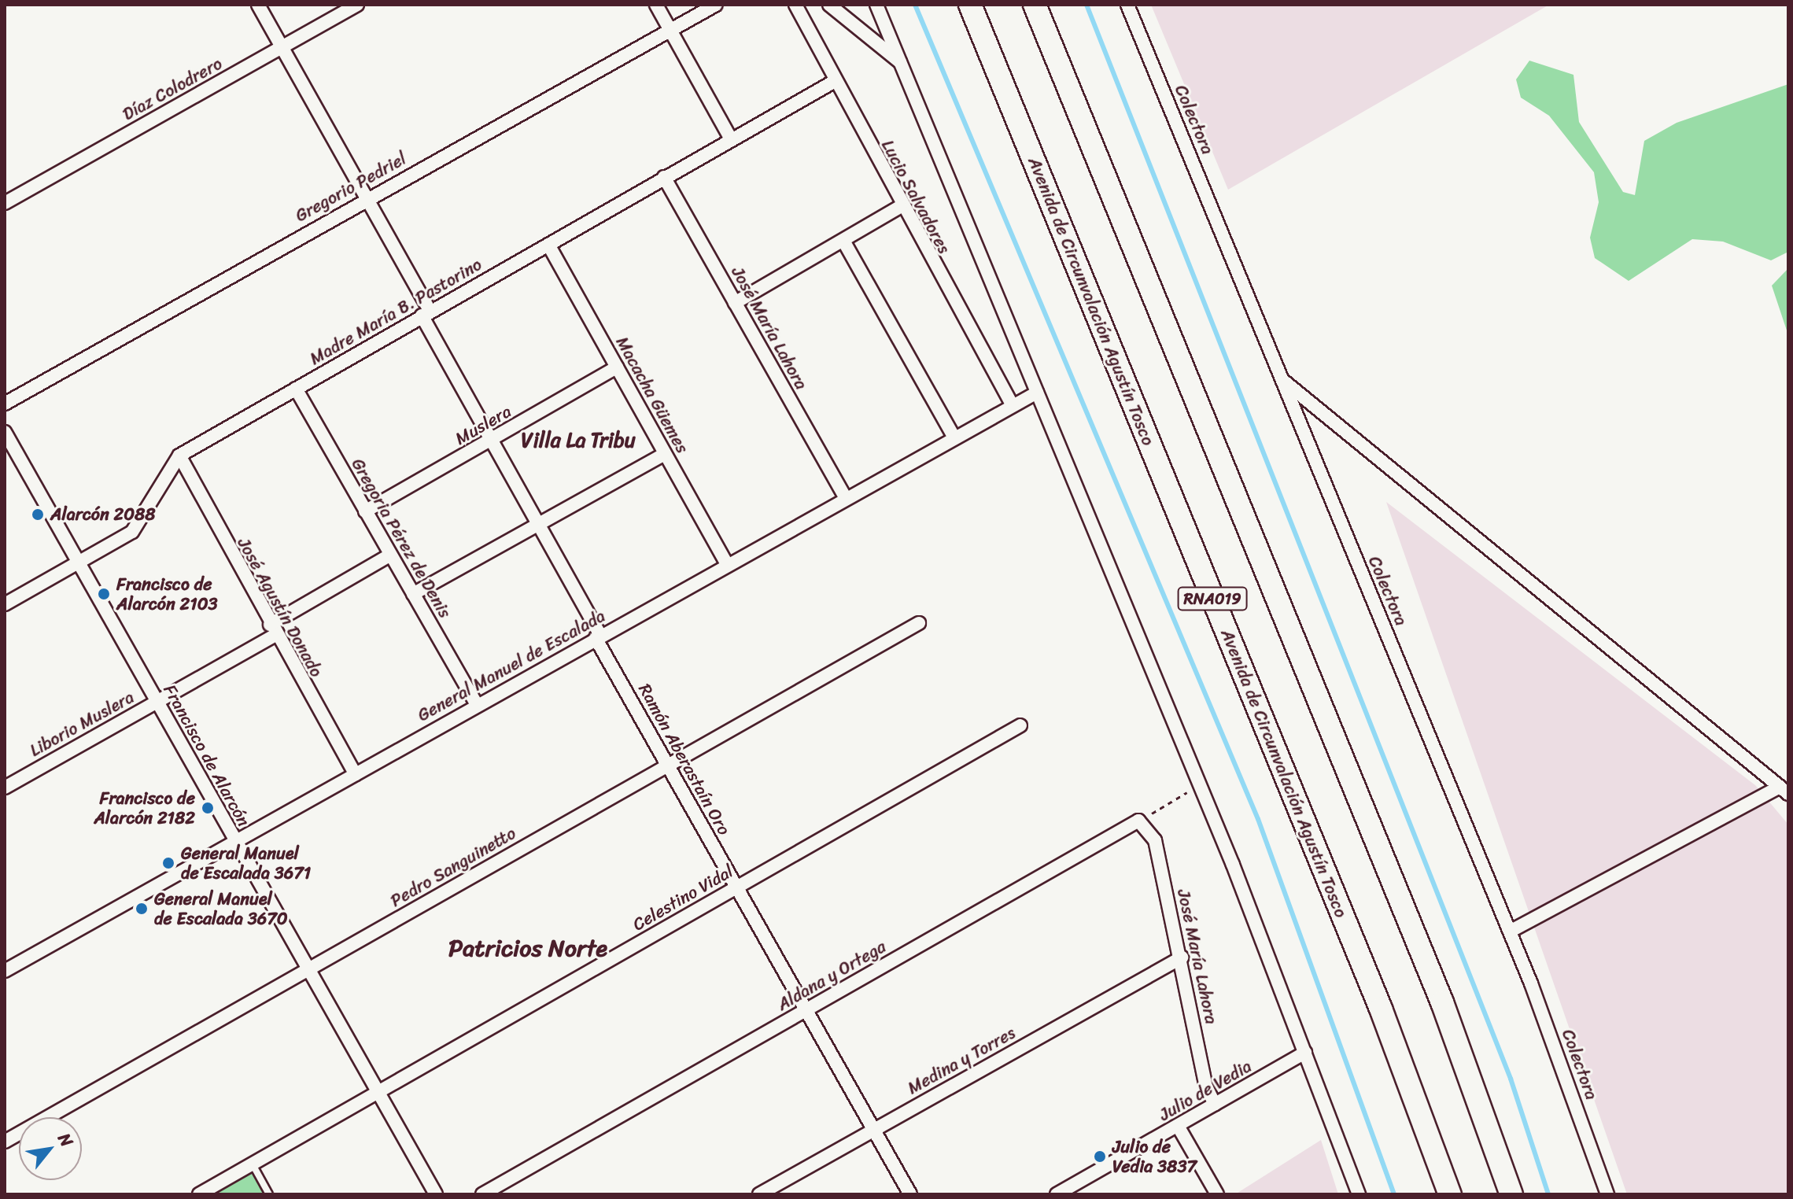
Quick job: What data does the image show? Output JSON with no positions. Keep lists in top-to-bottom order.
{
  "streets": {
    "highway": ["Avenida de Circunvalación Agustín Tosco", "RNA019"],
    "street": [
      "Díaz Colodrero",
      "Colectora",
      "Gregorio Pedriel",
      "Lucio Salvadores",
      "Madre María B. Pastorino",
      "José María Lahora",
      "Macacha Güemes",
      "Muslera",
      "Gregoria Pérez de Denis",
      "José Agustín Donado",
      "General Manuel de Escalada",
      "Liborio Muslera",
      "Francisco de Alarcón",
      "Ramón Aberastaín Oro",
      "Pedro Sanguinetto",
      "Celestino Vidal",
      "Aldana y Ortega",
      "Medina y Torres",
      "Julio de Vedia"
    ]
  },
  "crossings": [
    ["Díaz Colodrero", "Ramón Aberastaín Oro"],
    ["Gregorio Pedriel", "Ramón Aberastaín Oro"],
    ["Lucio Salvadores", "Madre María B. Pastorino"],
    ["Lucio Salvadores", "General Manuel de Escalada"],
    ["Madre María B. Pastorino", "José María Lahora"],
    ["Madre María B. Pastorino", "Macacha Güemes"],
    ["Madre María B. Pastorino", "Gregoria Pérez de Denis"],
    ["Madre María B. Pastorino", "José Agustín Donado"],
    ["Madre María B. Pastorino", "Francisco de Alarcón"],
    ["Madre María B. Pastorino", "Ramón Aberastaín Oro"],
    ["José María Lahora", "General Manuel de Escalada"],
    ["José María Lahora", "Aldana y Ortega"],
    ["José María Lahora", "Medina y Torres"],
    ["José María Lahora", "Julio de Vedia"],
    ["Macacha Güemes", "Muslera"],
    ["Macacha Güemes", "General Manuel de Escalada"],
    ["Muslera", "Gregoria Pérez de Denis"],
    ["Muslera", "Ramón Aberastaín Oro"],
    ["Gregoria Pérez de Denis", "General Manuel de Escalada"],
    ["Gregoria Pérez de Denis", "Liborio Muslera"],
    ["José Agustín Donado", "General Manuel de Escalada"],
    ["José Agustín Donado", "Liborio Muslera"],
    ["General Manuel de Escalada", "Francisco de Alarcón"],
    ["General Manuel de Escalada", "Ramón Aberastaín Oro"],
    ["Liborio Muslera", "Francisco de Alarcón"],
    ["Francisco de Alarcón", "Pedro Sanguinetto"],
    ["Francisco de Alarcón", "Celestino Vidal"],
    ["Ramón Aberastaín Oro", "Pedro Sanguinetto"],
    ["Ramón Aberastaín Oro", "Celestino Vidal"],
    ["Ramón Aberastaín Oro", "Aldana y Ortega"],
    ["Ramón Aberastaín Oro", "Medina y Torres"]
  ],
  "districts": ["Villa La Tribu", "Patricios Norte"],
  "places": [
    "Alarcón 2088",
    "Francisco de Alarcón 2103",
    "Francisco de Alarcón 2182",
    "General Manuel de Escalada 3671",
    "General Manuel de Escalada 3670",
    "Julio de Vedia 3837"
  ],
  "north": "top right"
}
